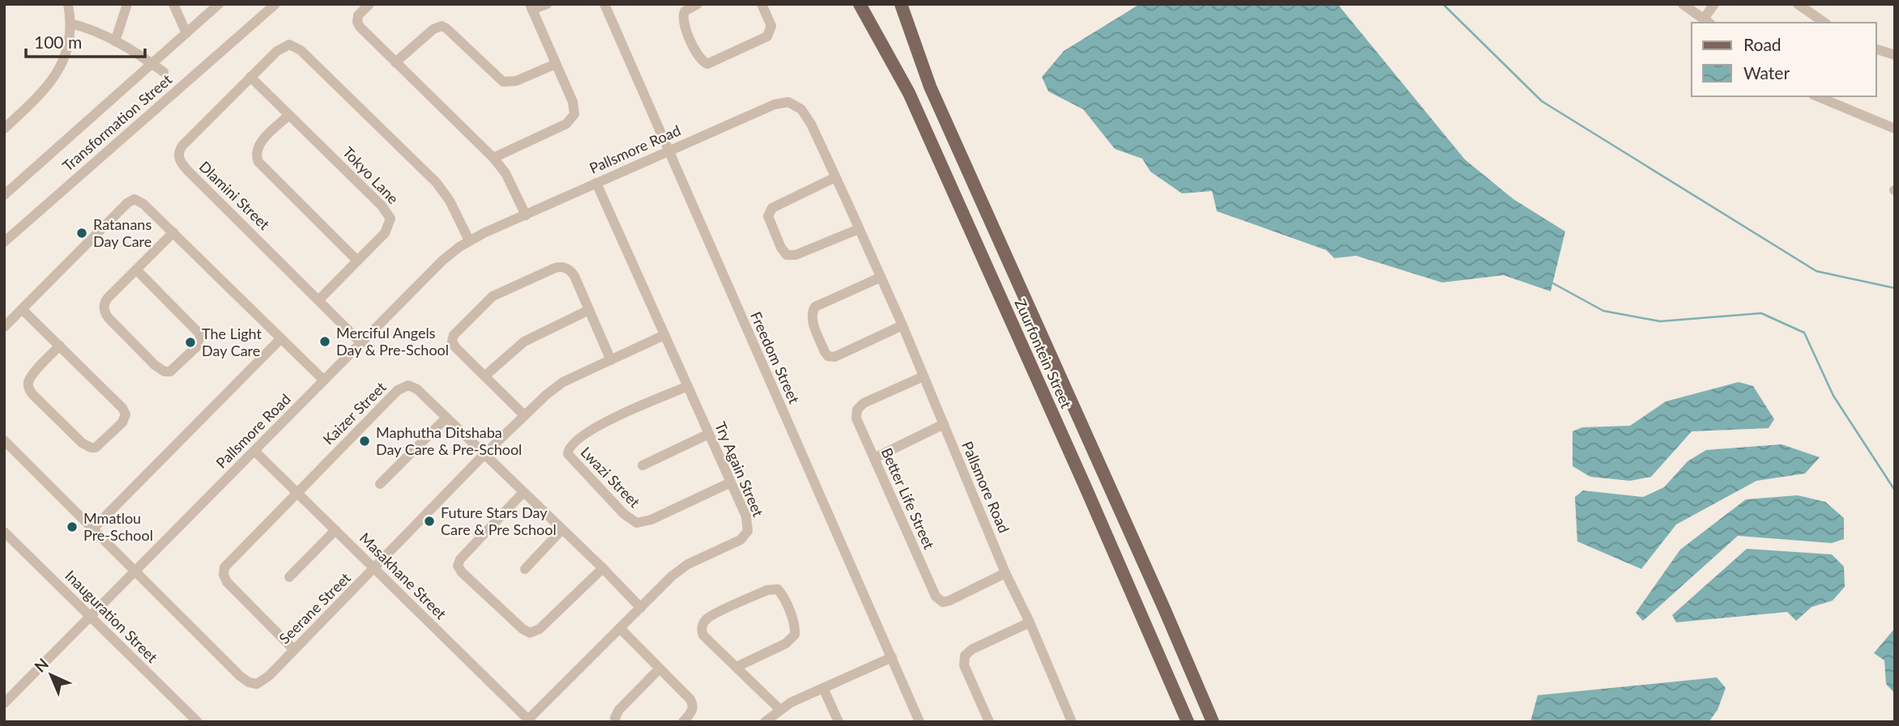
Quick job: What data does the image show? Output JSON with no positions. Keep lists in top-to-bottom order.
{
  "streets": {
    "main road": ["Zuurfontein Street"],
    "street": [
      "Transformation Street",
      "Pallsmore Road",
      "Tokyo Lane",
      "Dlamini Street",
      "Freedom Street",
      "Kaizer Street",
      "Try Again Street",
      "Lwazi Street",
      "Better Life Street",
      "Masakhane Street",
      "Seerane Street",
      "Inauguration Street"
    ]
  },
  "crossings": [
    ["Pallsmore Road", "Dlamini Street"],
    ["Pallsmore Road", "Freedom Street"],
    ["Pallsmore Road", "Try Again Street"],
    ["Pallsmore Road", "Better Life Street"],
    ["Pallsmore Road", "Masakhane Street"],
    ["Pallsmore Road", "Seerane Street"],
    ["Pallsmore Road", "Inauguration Street"],
    ["Tokyo Lane", "Dlamini Street"],
    ["Kaizer Street", "Try Again Street"],
    ["Kaizer Street", "Masakhane Street"],
    ["Kaizer Street", "Seerane Street"],
    ["Try Again Street", "Lwazi Street"],
    ["Try Again Street", "Masakhane Street"],
    ["Try Again Street", "Seerane Street"],
    ["Masakhane Street", "Seerane Street"]
  ],
  "places": [
    "Ratanans Day Care",
    "Merciful Angels Day & Pre-School",
    "The Light Day Care",
    "Maphutha Ditshaba Day Care & Pre-School",
    "Future Stars Day Care & Pre School",
    "Mmatlou Pre-School"
  ],
  "legend": ["Road", "Water"],
  "scale_bar": "100 m",
  "north": "top left"
}
